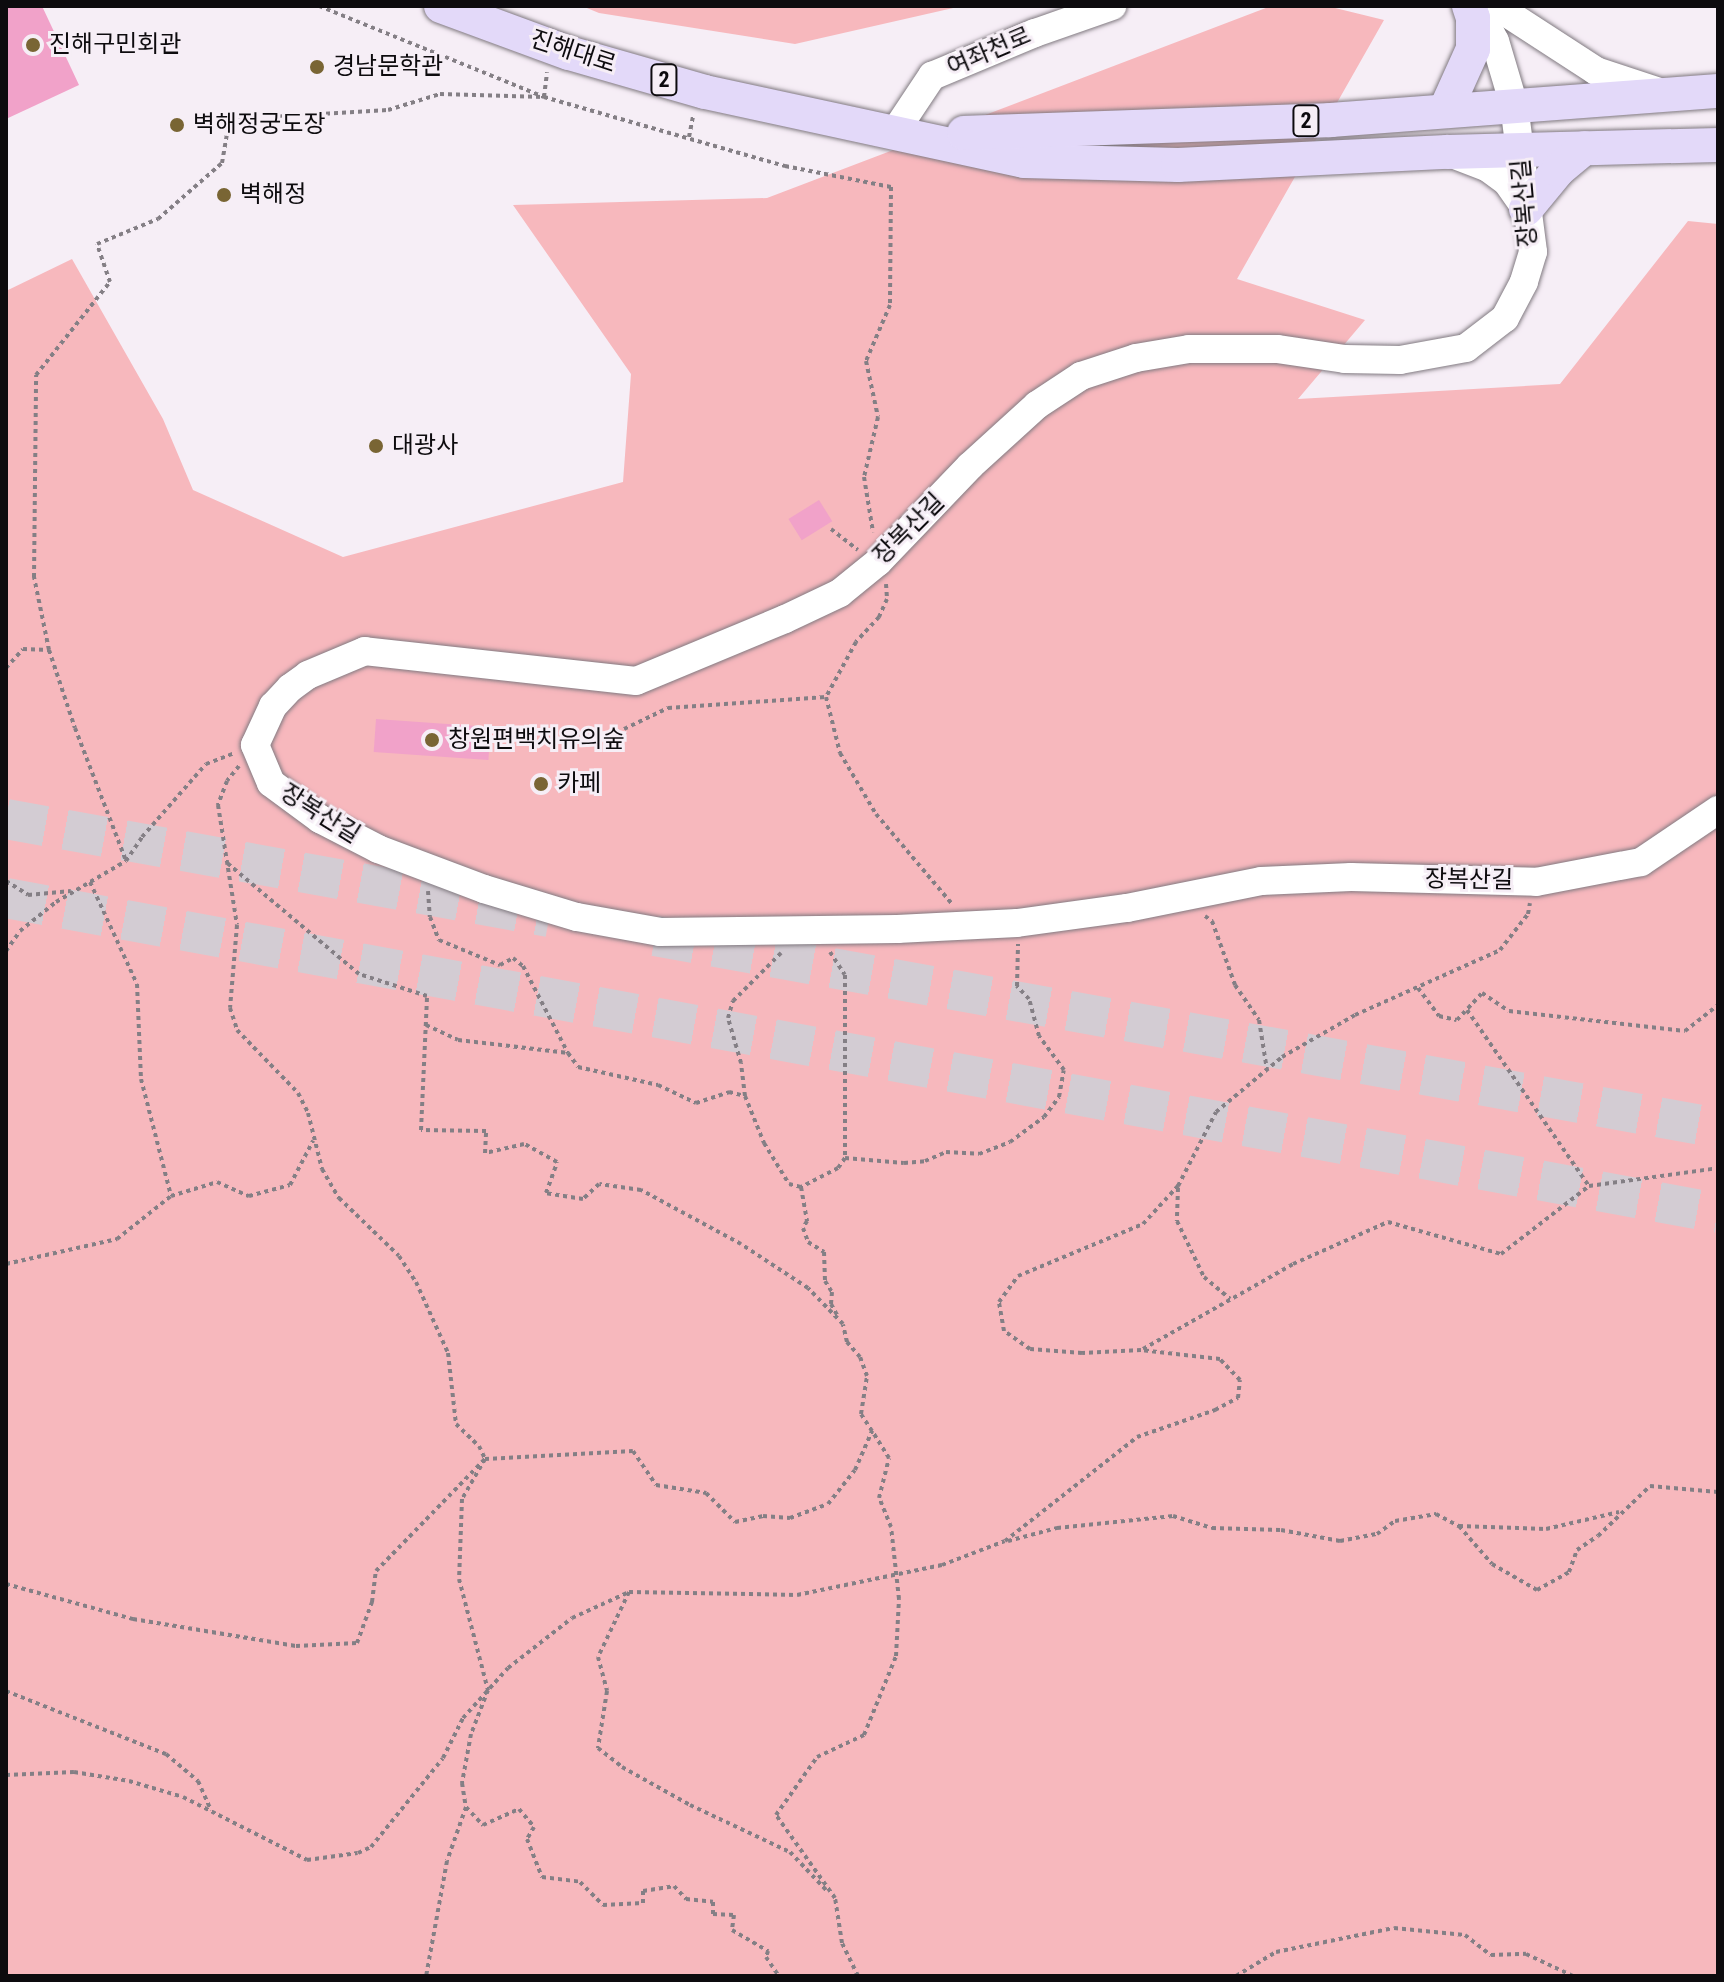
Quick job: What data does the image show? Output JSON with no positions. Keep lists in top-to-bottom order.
{
  "streets": {
    "main road": ["진해대로", "2"],
    "street": ["여좌천로", "장복산길"]
  },
  "crossings": [
    ["진해대로", "여좌천로"],
    ["진해대로", "2"],
    ["여좌천로", "2"],
    ["2", "장복산길"]
  ],
  "places": [
    "진해구민회관",
    "경남문학관",
    "벽해정궁도장",
    "벽해정",
    "대광사",
    "창원편백치유의숲",
    "카페"
  ]
}
